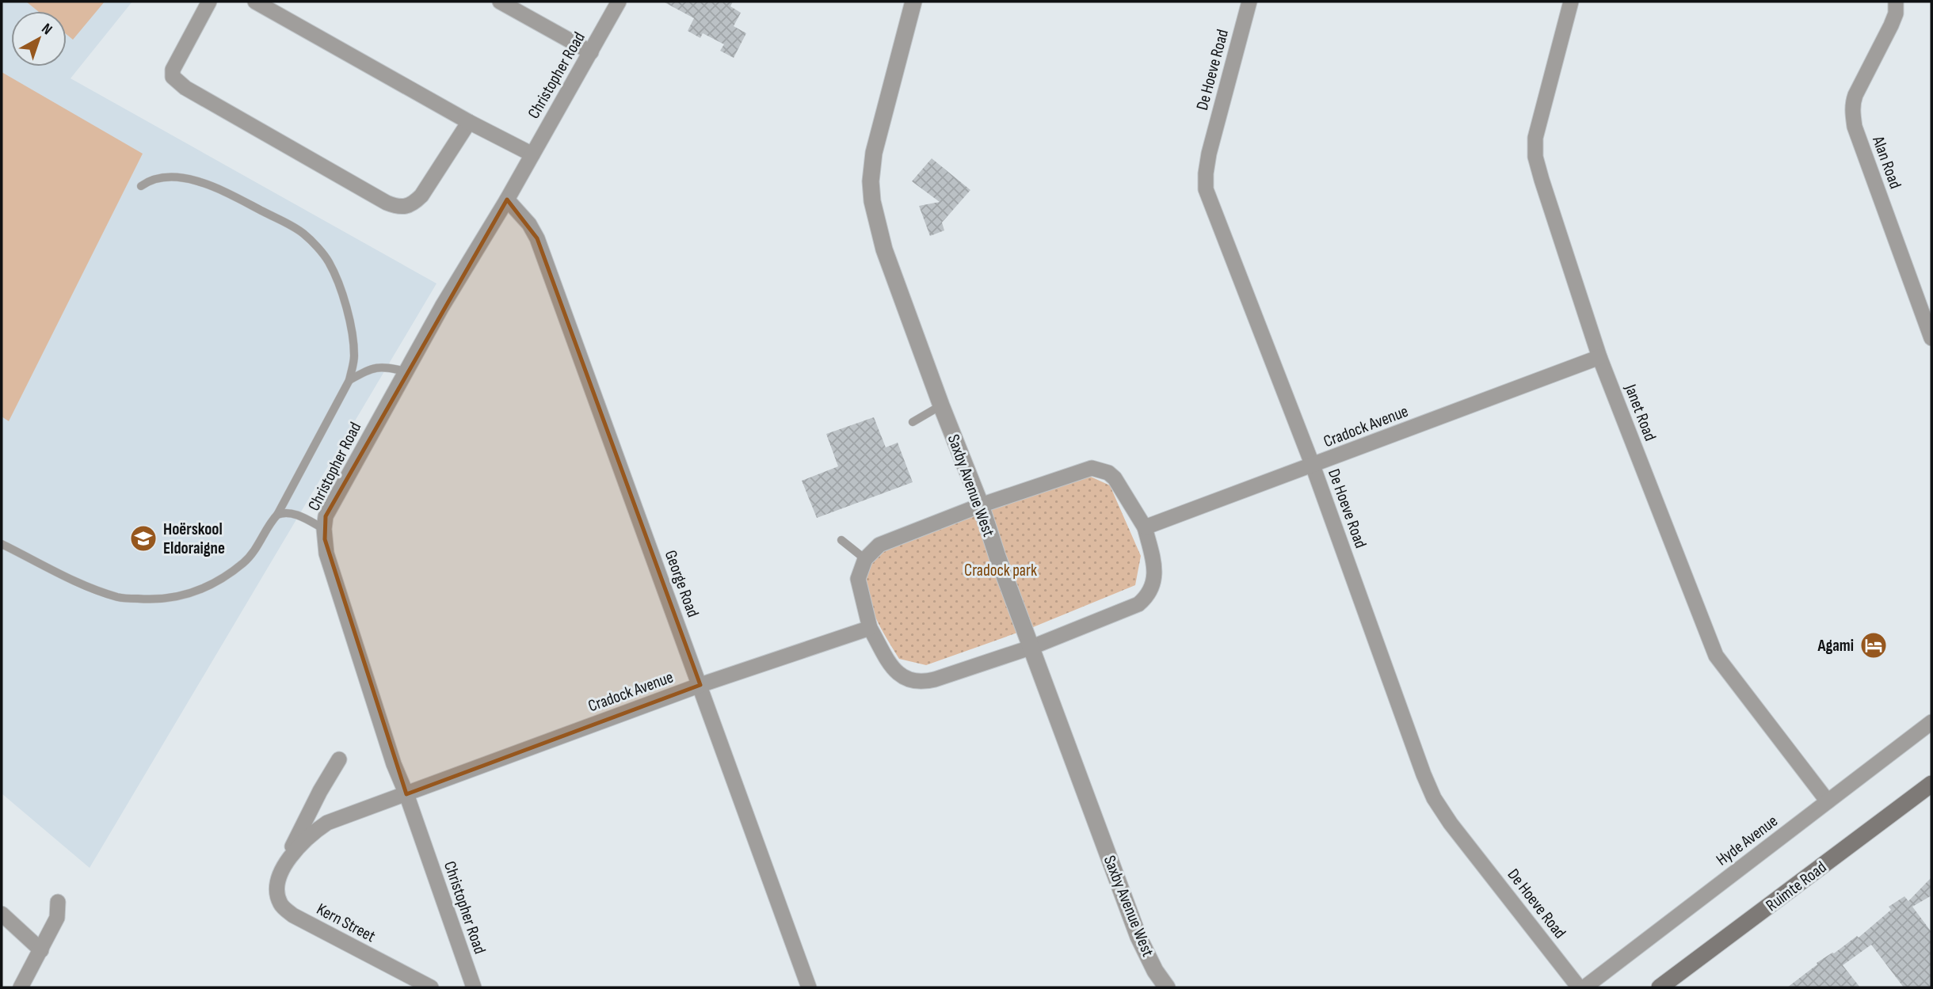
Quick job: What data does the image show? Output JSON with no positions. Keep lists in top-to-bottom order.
{
  "streets": {
    "main road": ["Ruimte Road"],
    "street": [
      "De Hoeve Road",
      "Christopher Road",
      "Alan Road",
      "Janet Road",
      "Cradock Avenue",
      "Saxby Avenue West",
      "George Road",
      "Hyde Avenue",
      "Kern Street"
    ]
  },
  "crossings": [
    ["De Hoeve Road", "Cradock Avenue"],
    ["Christopher Road", "Cradock Avenue"],
    ["Christopher Road", "George Road"],
    ["Christopher Road", "Kern Street"],
    ["Janet Road", "Cradock Avenue"],
    ["Janet Road", "Hyde Avenue"],
    ["Cradock Avenue", "George Road"],
    ["Cradock Avenue", "Kern Street"]
  ],
  "parks": ["Cradock park"],
  "places": {
    "school or university": ["Hoërskool Eldoraigne"],
    "hotel": ["Agami"]
  },
  "north": "top right"
}
